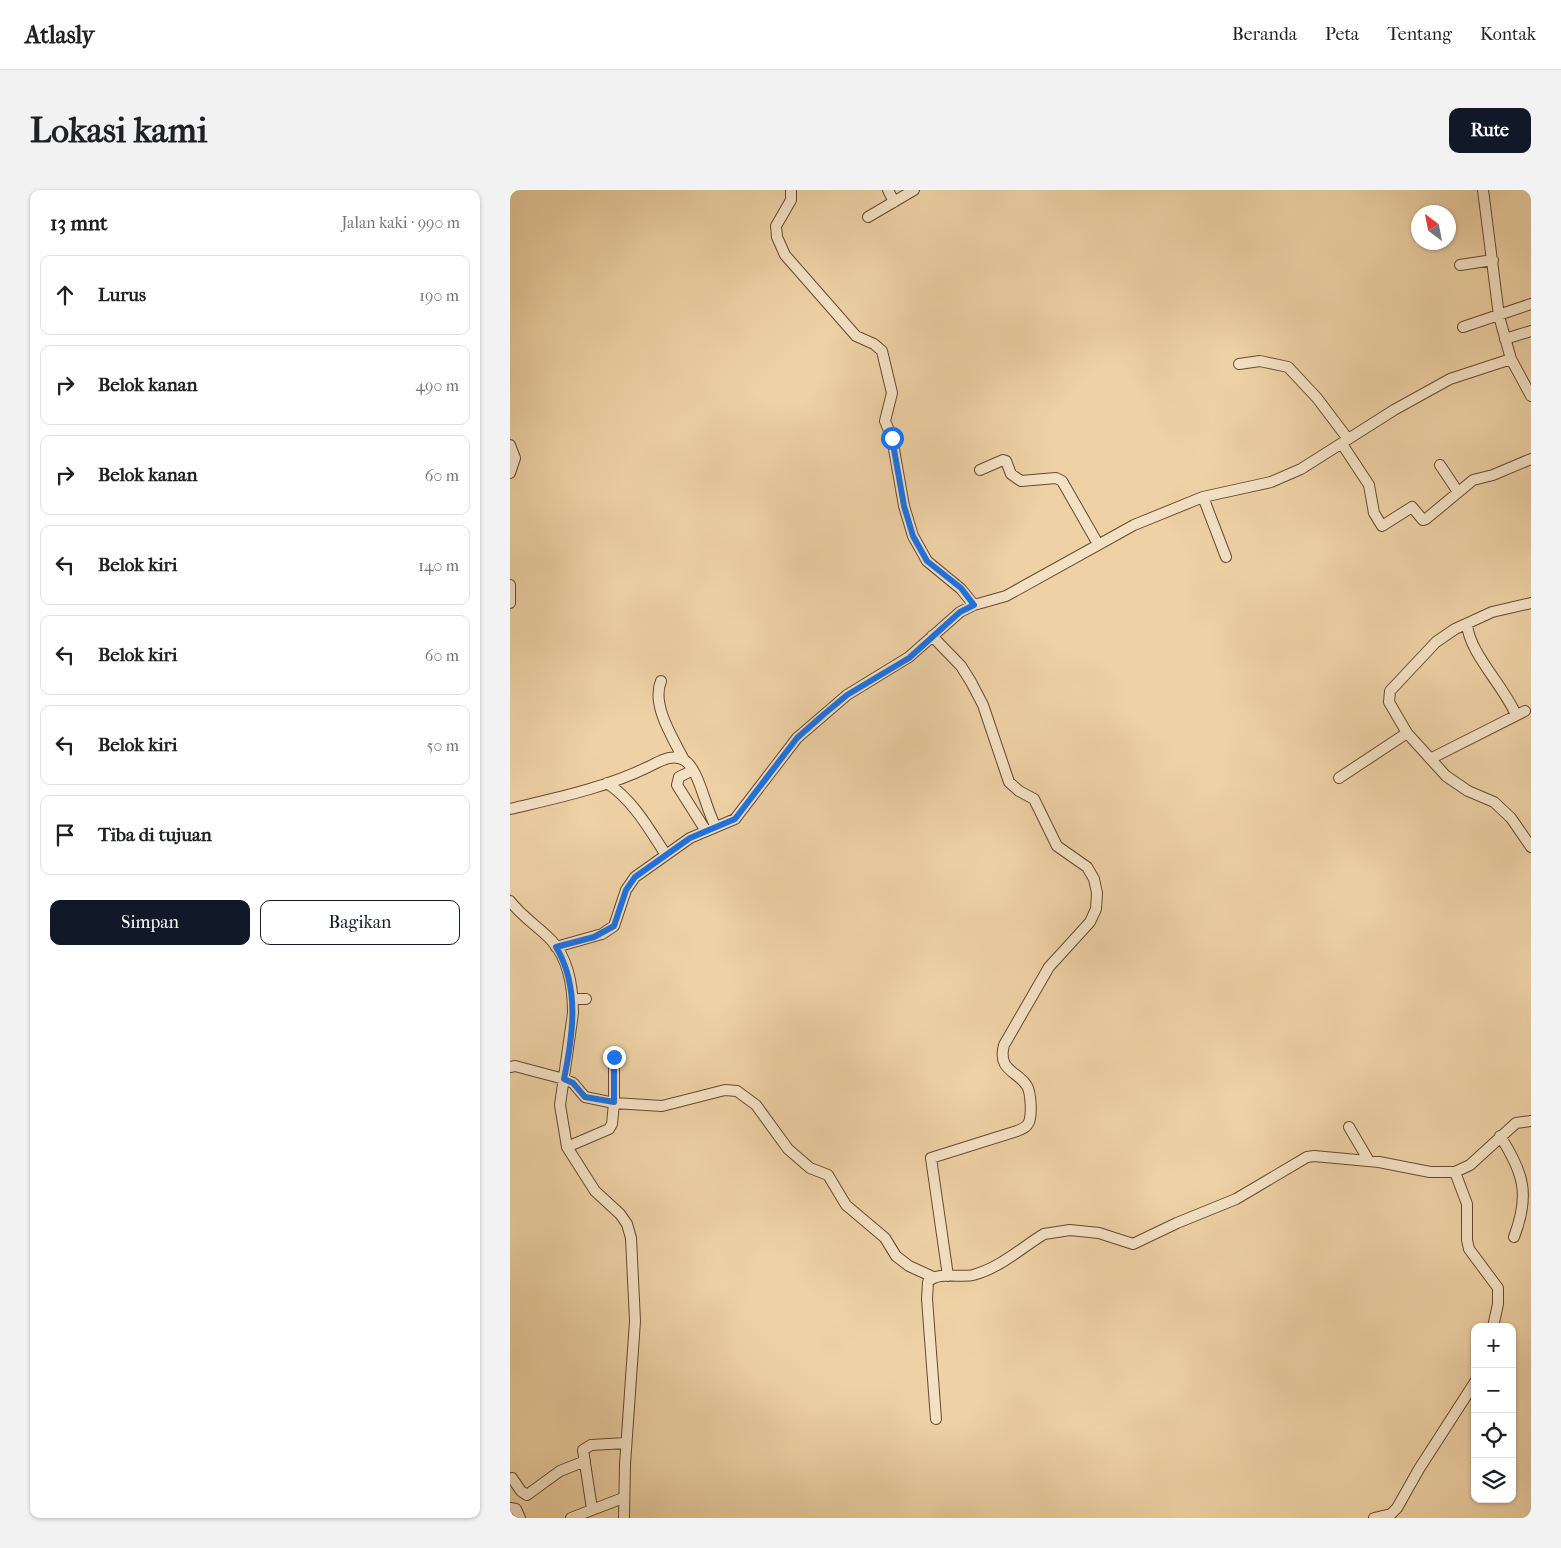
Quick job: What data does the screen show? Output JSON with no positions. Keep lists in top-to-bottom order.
{
  "north": "top left",
  "page": {
    "header": "Atlasly",
    "nav": [
      "Beranda",
      "Peta",
      "Tentang",
      "Kontak"
    ],
    "buttons": [
      "Rute",
      ["Simpan", "Bagikan"]
    ],
    "title": "Lokasi kami",
    "heading": ["13 mnt", "Jalan kaki · 990 m"],
    "list": [
      ["Lurus", "190 m"],
      ["Belok kanan", "490 m"],
      ["Belok kanan", "60 m"],
      ["Belok kiri", "140 m"],
      ["Belok kiri", "60 m"],
      ["Belok kiri", "50 m"],
      "Tiba di tujuan"
    ],
    "map_buttons": ["+", "−"]
  }
}
